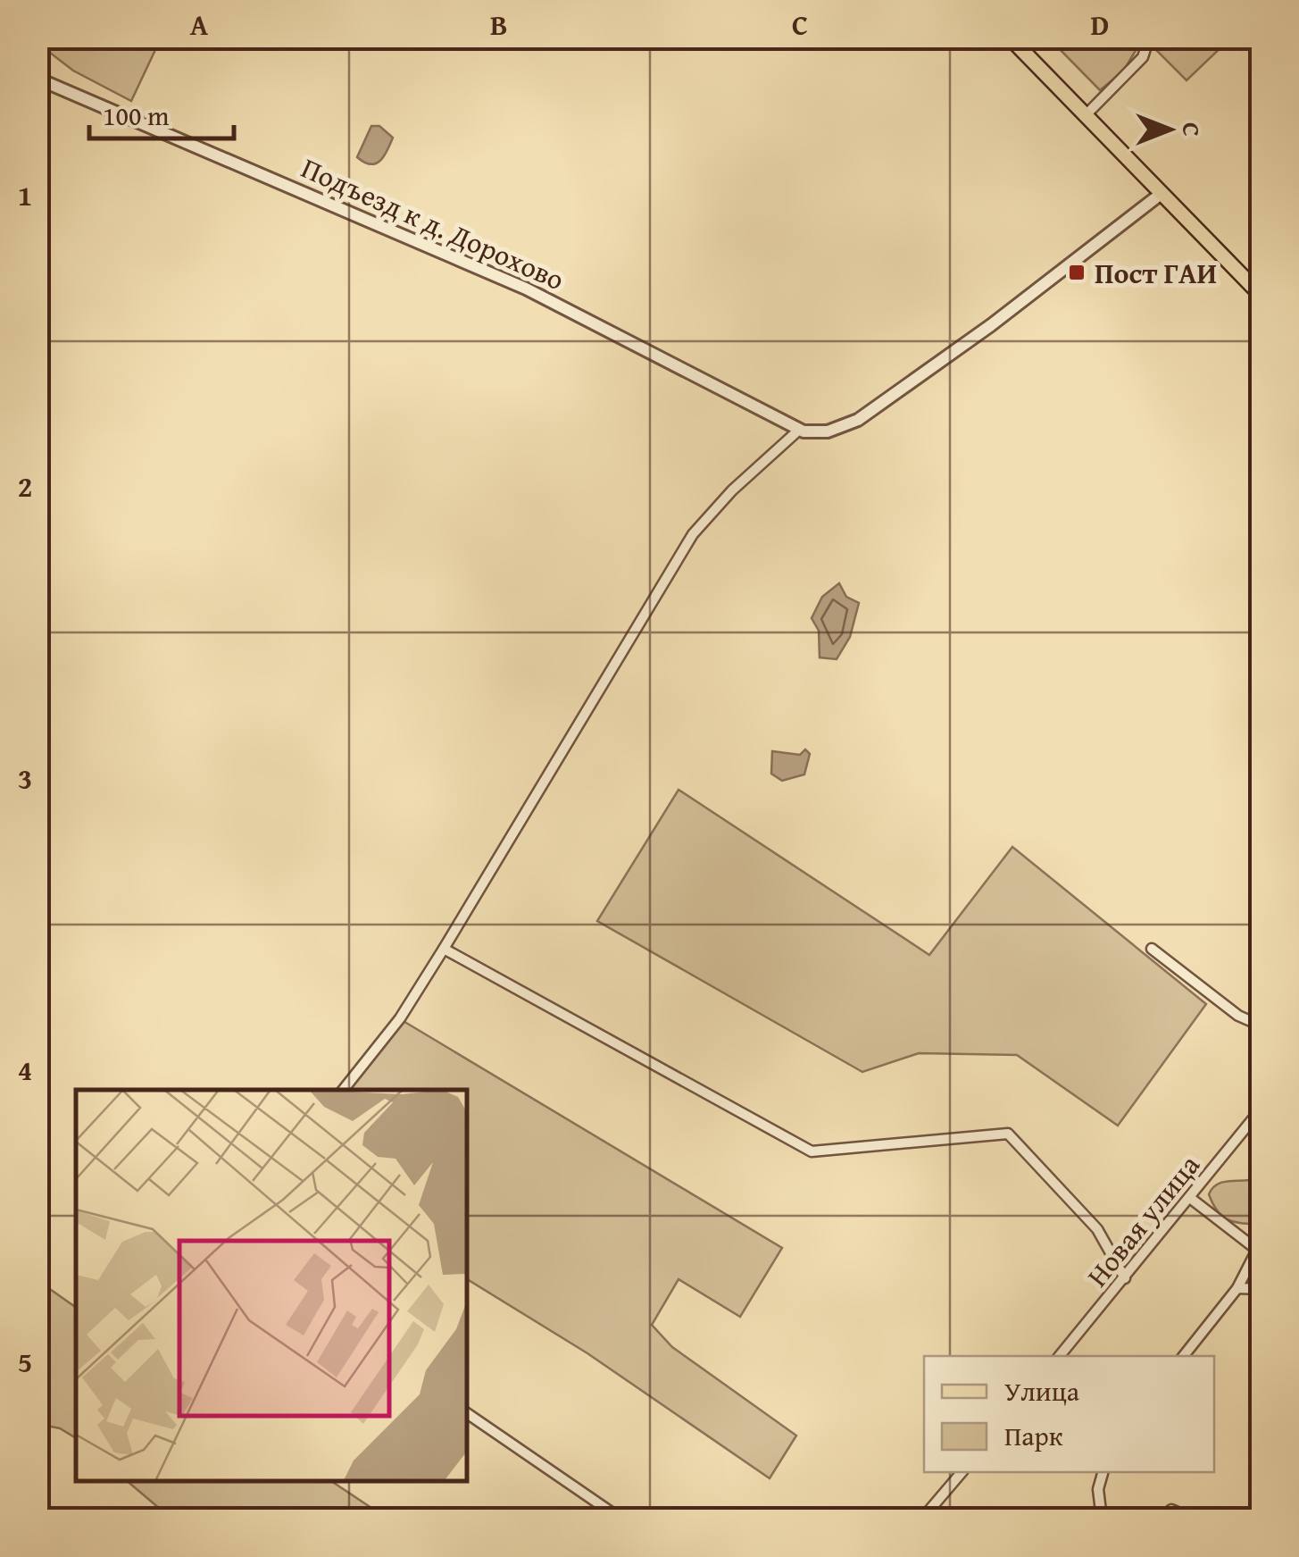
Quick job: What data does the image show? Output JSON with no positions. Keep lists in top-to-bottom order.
{
  "streets": {
    "street": ["Подъезд к д. Дорохово", "Новая улица"]
  },
  "places": {
    "transit": ["Пост ГАИ"]
  },
  "legend": ["Улица", "Парк"],
  "scale_bar": "100 m",
  "north": "right",
  "grid": {
    "columns": [
      "A",
      "B",
      "C",
      "D"
    ],
    "rows": [
      "1",
      "2",
      "3",
      "4",
      "5"
    ]
  }
}
